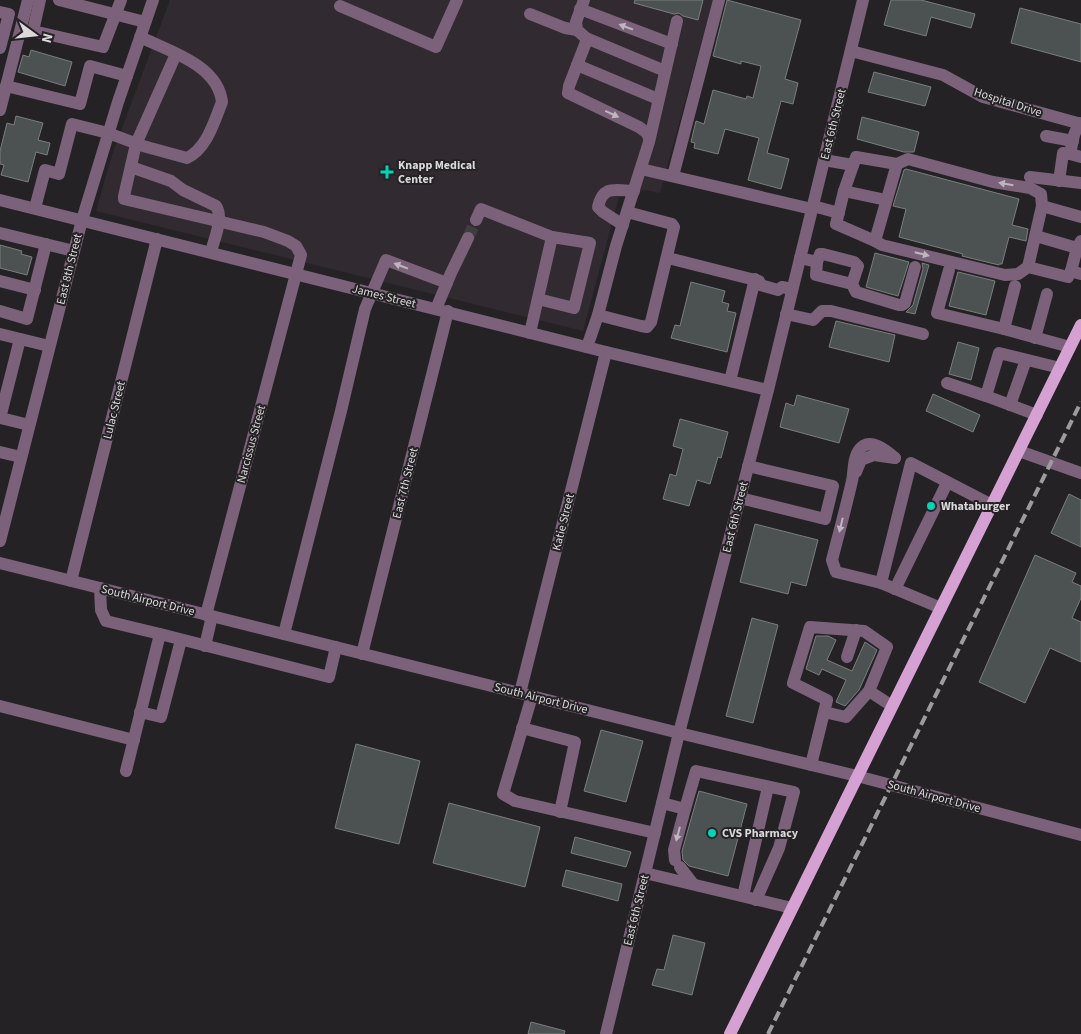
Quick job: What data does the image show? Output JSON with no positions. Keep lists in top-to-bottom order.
{
  "streets": {
    "street": [
      "Hospital Drive",
      "East 6th Street",
      "East 8th Street",
      "James Street",
      "Lulac Street",
      "Narcissus Street",
      "East 7th Street",
      "Katie Street",
      "South Airport Drive"
    ]
  },
  "crossings": [
    ["Hospital Drive", "East 6th Street"],
    ["East 6th Street", "James Street"],
    ["East 6th Street", "South Airport Drive"],
    ["East 8th Street", "James Street"],
    ["James Street", "Lulac Street"],
    ["James Street", "Narcissus Street"],
    ["James Street", "East 7th Street"],
    ["James Street", "Katie Street"],
    ["Lulac Street", "South Airport Drive"],
    ["Narcissus Street", "South Airport Drive"],
    ["East 7th Street", "South Airport Drive"],
    ["Katie Street", "South Airport Drive"]
  ],
  "places": {
    "health": ["Knapp Medical Center"],
    "other": ["Whataburger", "CVS Pharmacy"]
  },
  "north": "right"
}
